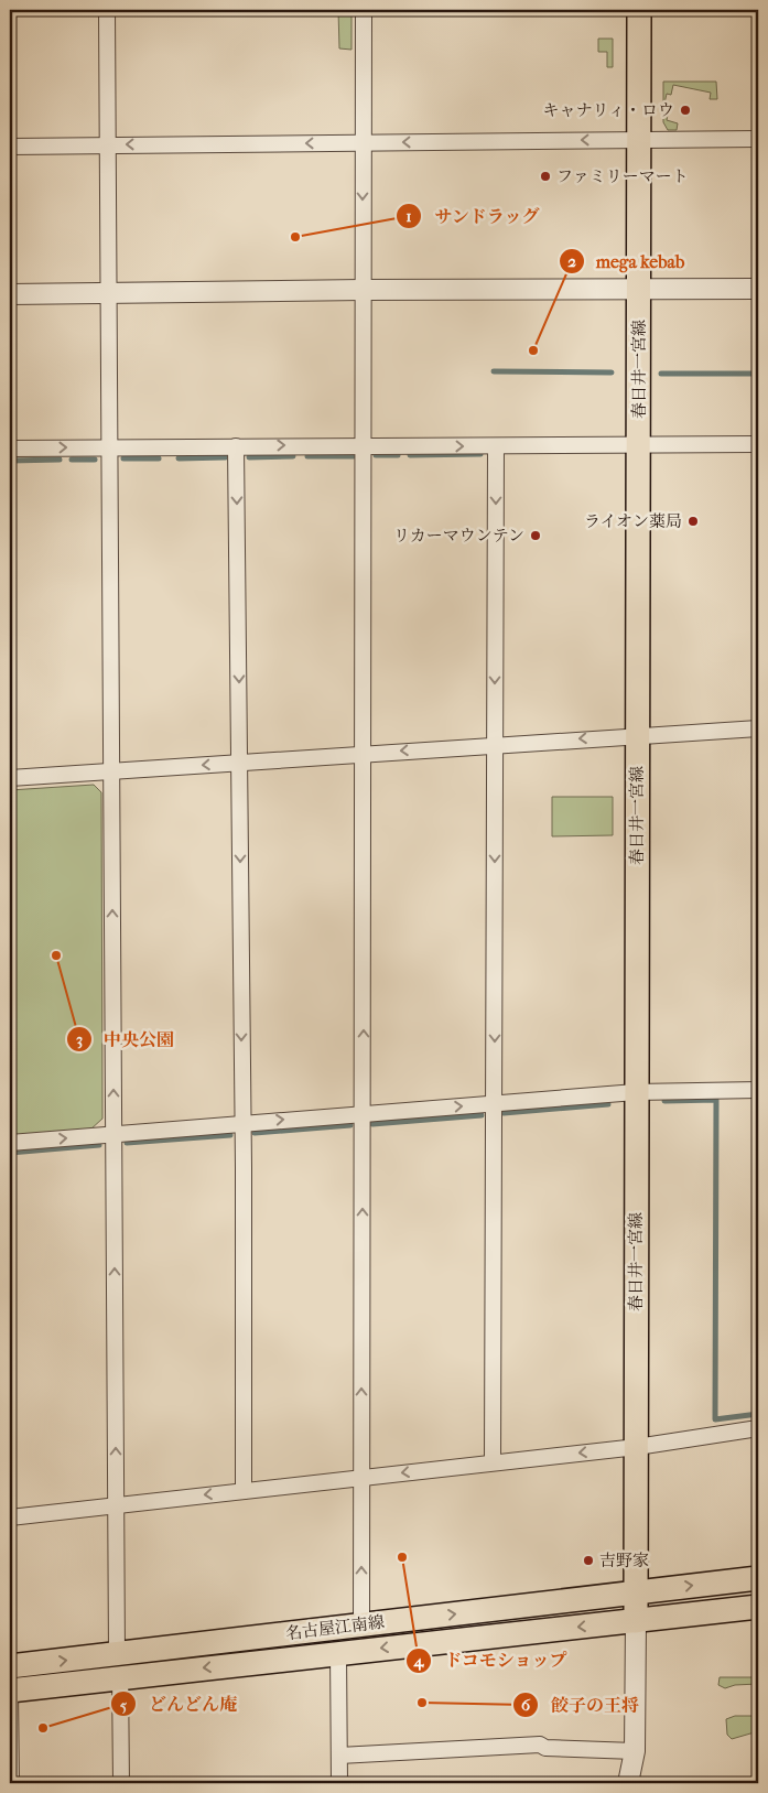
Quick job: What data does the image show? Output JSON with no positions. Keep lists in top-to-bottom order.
{
  "streets": {
    "main road": ["春日井一宮線", "名古屋江南線"]
  },
  "crossings": [
    ["春日井一宮線", "名古屋江南線"]
  ],
  "places": [
    "キャナリィ・ロウ",
    "ファミリーマート",
    "サンドラッグ",
    "mega kebab",
    "ライオン薬局",
    "リカーマウンテン",
    "中央公園",
    "ドコモショップ",
    "吉野家",
    "餃子の王将",
    "どんどん庵"
  ]
}
